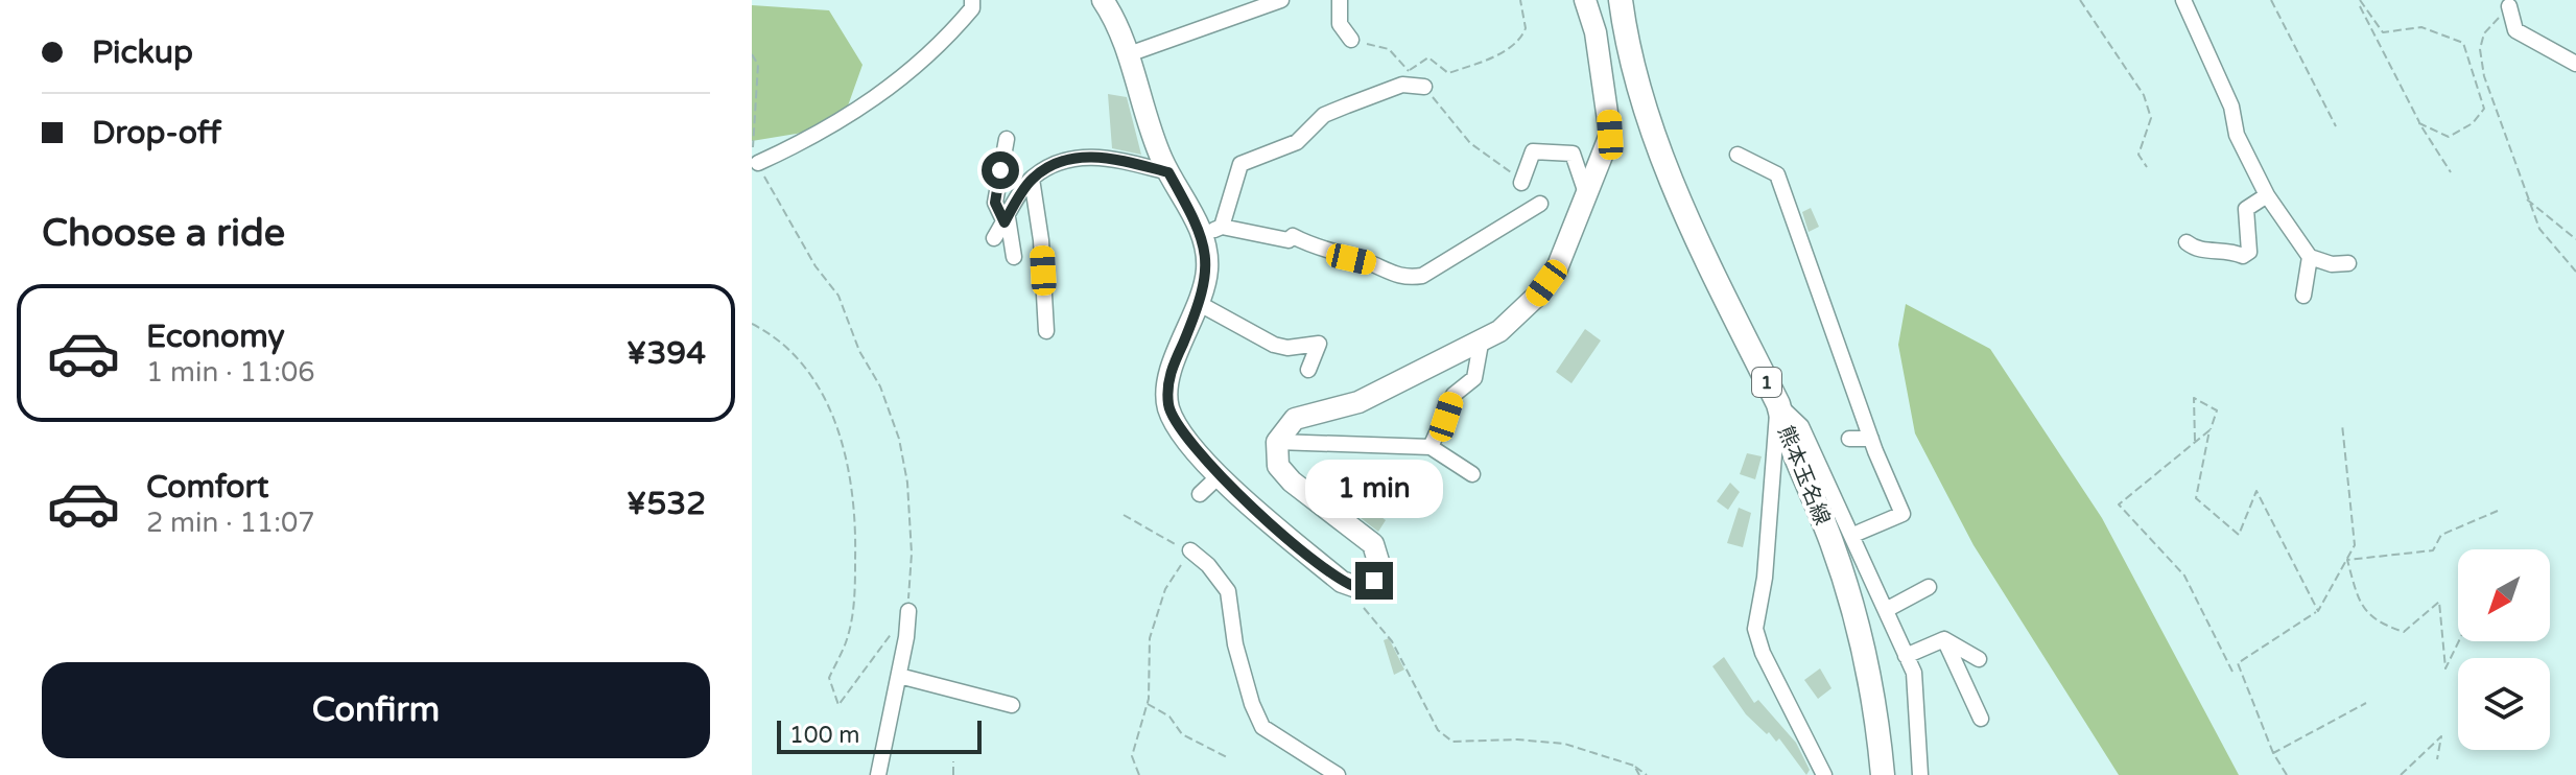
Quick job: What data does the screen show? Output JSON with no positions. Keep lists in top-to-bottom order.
{
  "streets": {
    "main road": ["1", "熊本玉名線"]
  },
  "scale_bar": "100 m",
  "north": "bottom left",
  "page": {
    "banner": ["Pickup", "Drop-off"],
    "heading": "Choose a ride",
    "list": [
      {
        "name": "Economy",
        "note": "1 min · 11:06",
        "value": "¥394"
      },
      {
        "name": "Comfort",
        "note": "2 min · 11:07",
        "value": "¥532"
      }
    ],
    "bubble": "1 min",
    "buttons": "Confirm",
    "scale": "100 m"
  }
}
